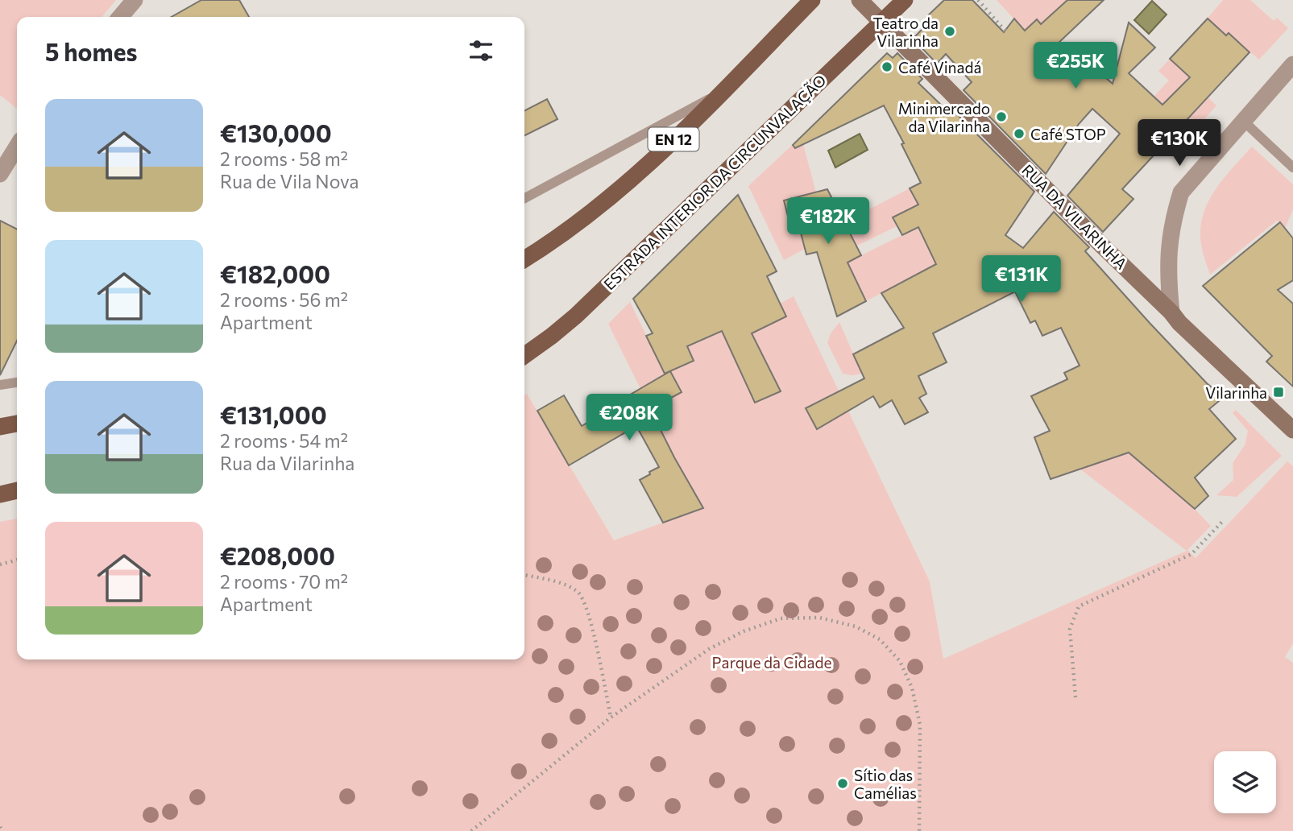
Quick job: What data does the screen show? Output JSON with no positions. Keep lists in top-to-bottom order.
{
  "streets": {
    "main road": ["EN 12", "ESTRADA INTERIOR DA CIRCUNVALAÇÃO", "RUA DA VILARINHA"]
  },
  "crossings": [
    ["ESTRADA INTERIOR DA CIRCUNVALAÇÃO", "RUA DA VILARINHA"]
  ],
  "parks": ["Parque da Cidade"],
  "places": {
    "other": [
      "Teatro da Vilarinha",
      "Café Vinadá",
      "Minimercado da Vilarinha",
      "Café STOP",
      "Sítio das Camélias"
    ],
    "transit": ["Vilarinha"]
  },
  "page": {
    "heading": "5 homes",
    "price": [
      "€255K",
      "€130K",
      "€182K",
      "€131K",
      "€208K"
    ],
    "list": [
      {
        "name": "€130,000",
        "note": "2 rooms · 58 m² · Rua de Vila Nova"
      },
      {
        "name": "€182,000",
        "note": "2 rooms · 56 m² · Apartment"
      },
      {
        "name": "€131,000",
        "note": "2 rooms · 54 m² · Rua da Vilarinha"
      },
      {
        "name": "€208,000",
        "note": "2 rooms · 70 m² · Apartment"
      }
    ]
  }
}
